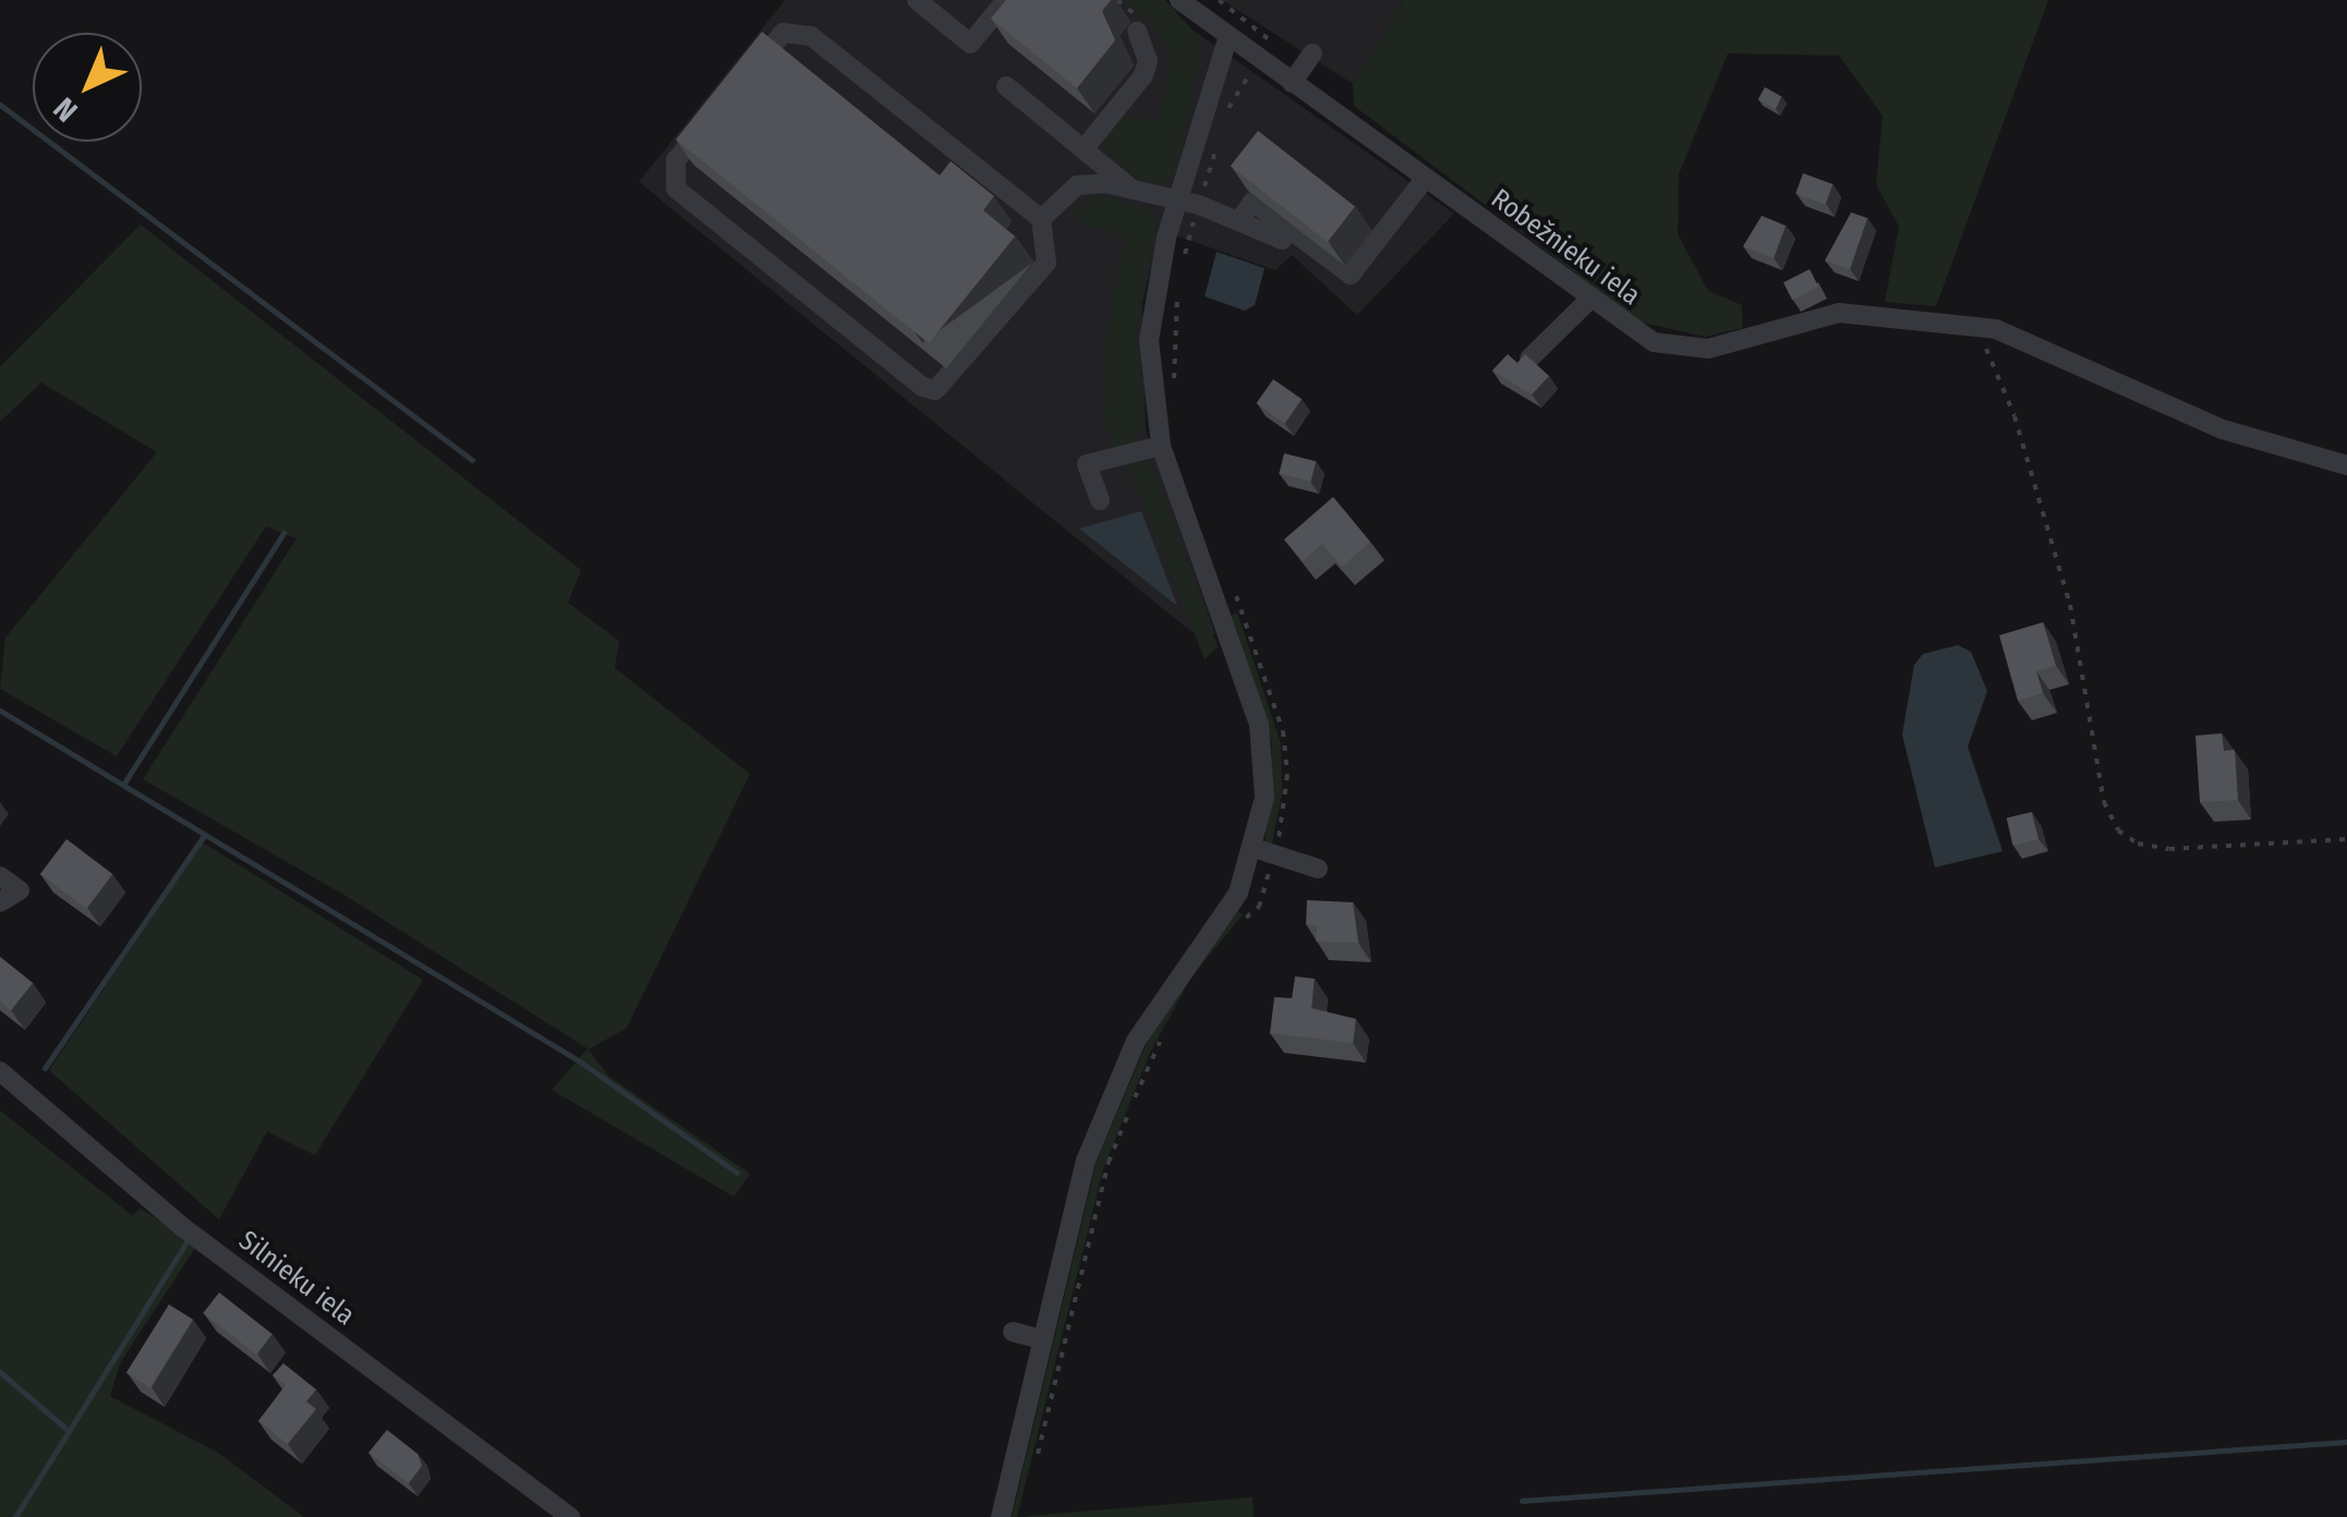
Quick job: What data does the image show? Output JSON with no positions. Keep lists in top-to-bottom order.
{
  "streets": {
    "street": ["Robežnieku iela", "Silnieku iela"]
  },
  "north": "bottom left"
}
